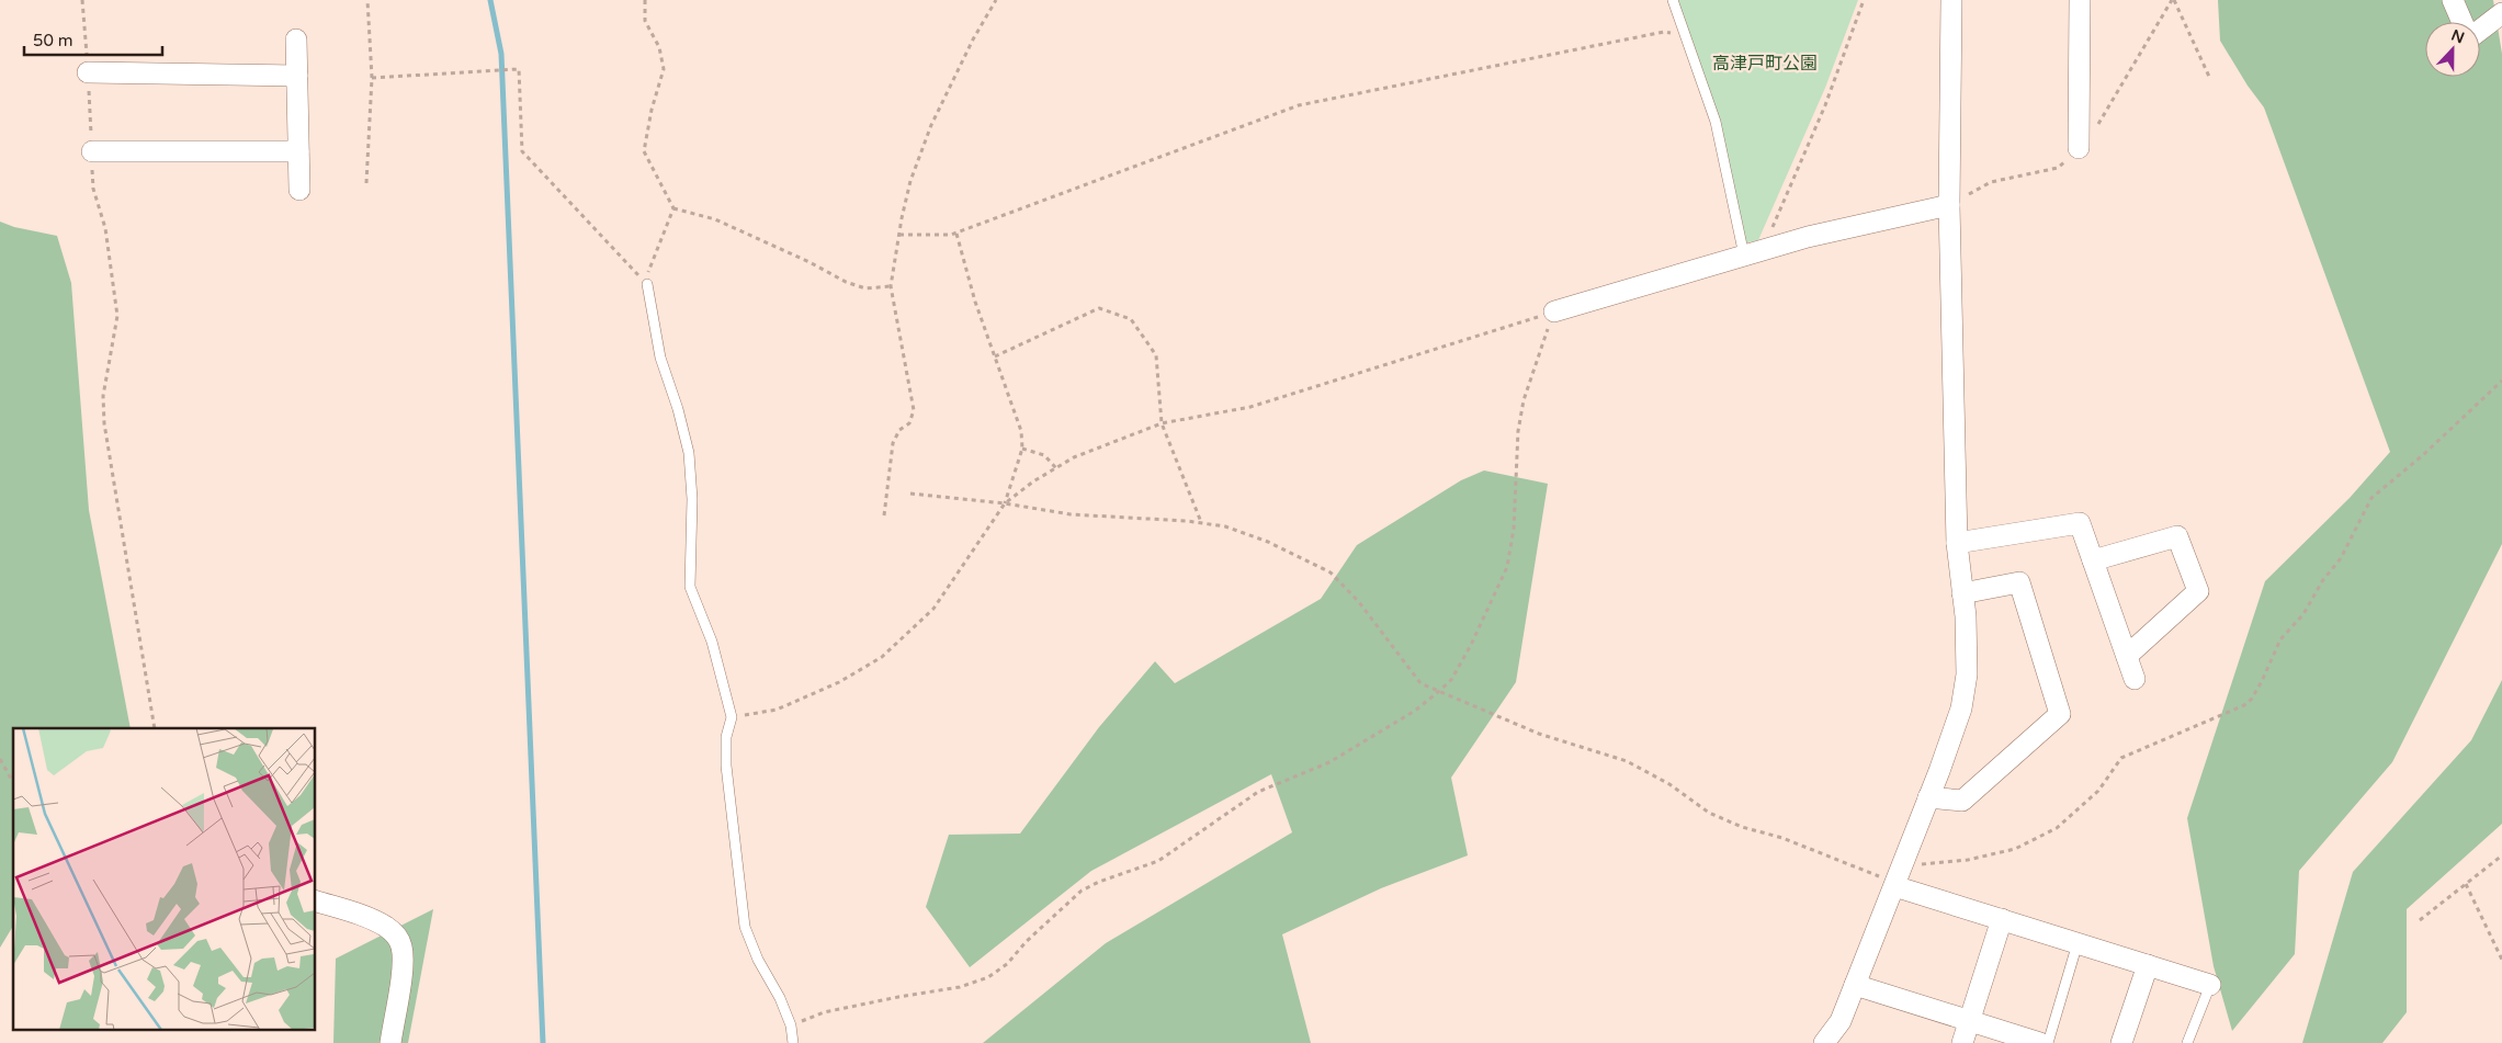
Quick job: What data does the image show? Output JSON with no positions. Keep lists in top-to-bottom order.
{
  "parks": ["高津戸町公園"],
  "scale_bar": "50 m",
  "north": "top"
}
